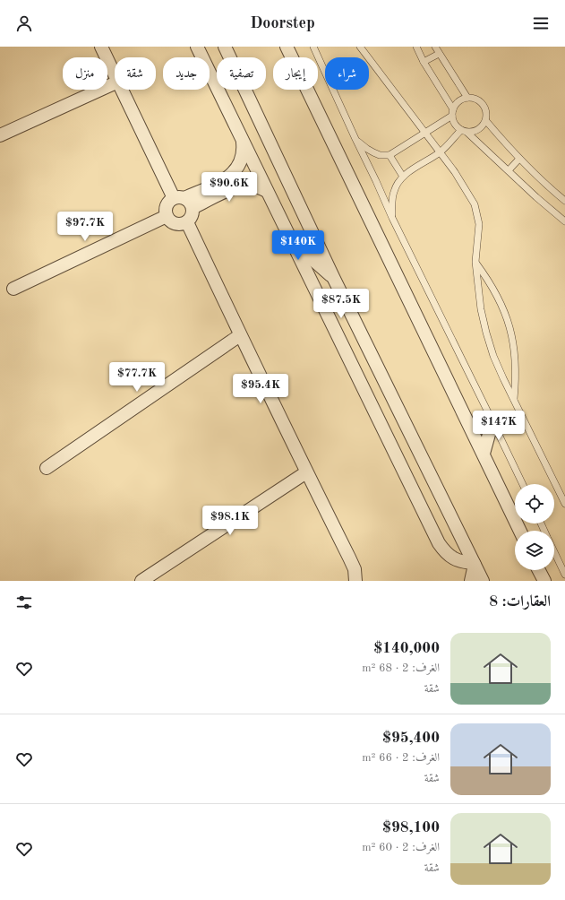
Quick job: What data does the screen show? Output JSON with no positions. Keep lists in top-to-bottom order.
{
  "page": {
    "header": "Doorstep",
    "chip": [
      "شراء",
      "إيجار",
      "تصفية",
      "جديد",
      "شقة",
      "منزل"
    ],
    "price": [
      "$90.6K",
      "$97.7K",
      "$140K",
      "$87.5K",
      "$77.7K",
      "$95.4K",
      "$147K",
      "$98.1K"
    ],
    "heading": "العقارات: 8",
    "list": [
      {
        "name": "$140,000",
        "note": "الغرف: 2 · 68 m² · شقة"
      },
      {
        "name": "$95,400",
        "note": "الغرف: 2 · 66 m² · شقة"
      },
      {
        "name": "$98,100",
        "note": "الغرف: 2 · 60 m² · شقة"
      }
    ]
  }
}
